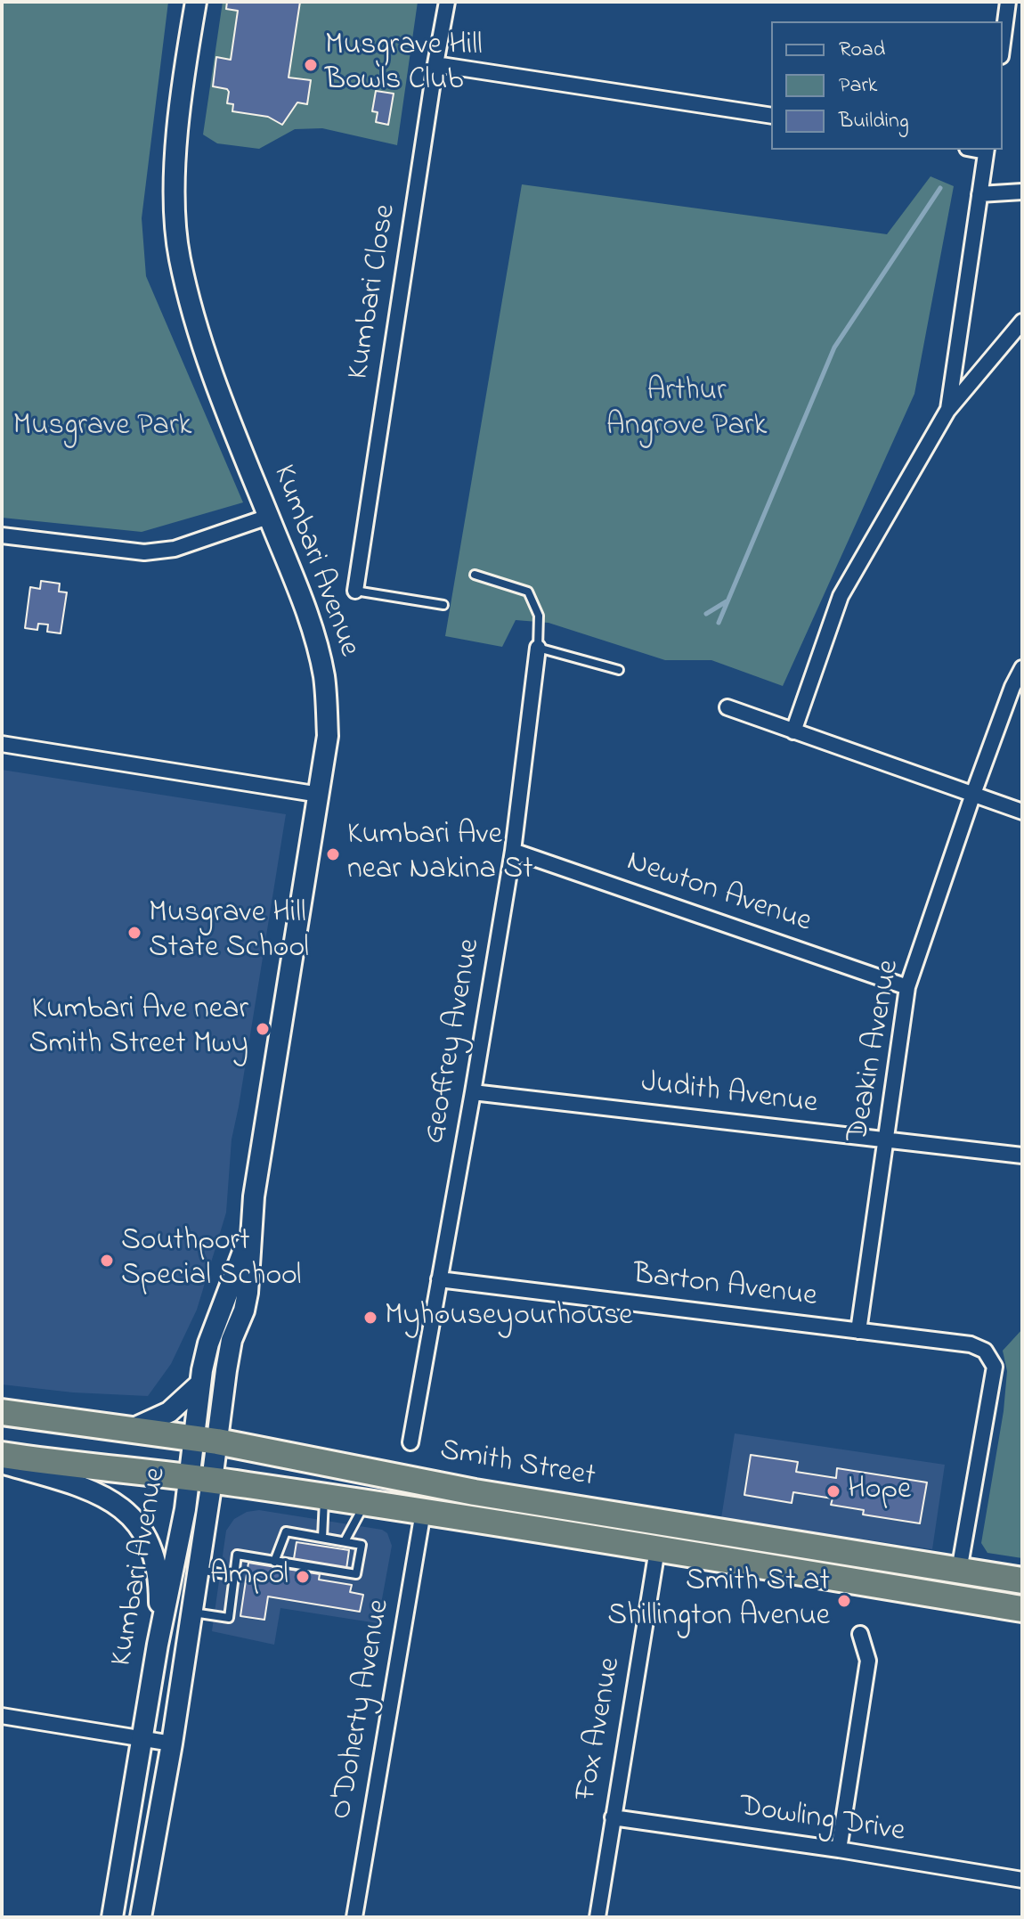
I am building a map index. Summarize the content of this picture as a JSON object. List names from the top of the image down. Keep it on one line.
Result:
{"streets":{"highway":["Smith Street"],"main road":["Kumbari Avenue"],"street":["Kumbari Close","Newton Avenue","Geoffrey Avenue","Deakin Avenue","Judith Avenue","Barton Avenue","O'Doherty Avenue","Fox Avenue","Dowling Drive"]},"crossings":[["Kumbari Avenue","Smith Street"],["Newton Avenue","Geoffrey Avenue"],["Newton Avenue","Deakin Avenue"],["Geoffrey Avenue","Judith Avenue"],["Geoffrey Avenue","Barton Avenue"],["Deakin Avenue","Judith Avenue"],["Deakin Avenue","Barton Avenue"],["Barton Avenue","Smith Street"],["Smith Street","O'Doherty Avenue"],["Smith Street","Fox Avenue"],["Fox Avenue","Dowling Drive"]],"parks":["Arthur Angrove Park","Musgrave Park"],"places":["Musgrave Hill Bowls Club","Kumbari Ave near Nakina St","Musgrave Hill State School","Kumbari Ave near Smith Street Mwy","Southport Special School","Myhouseyourhouse","Hope","Ampol","Smith St at Shillington Avenue"],"legend":["Road","Park","Building"]}
